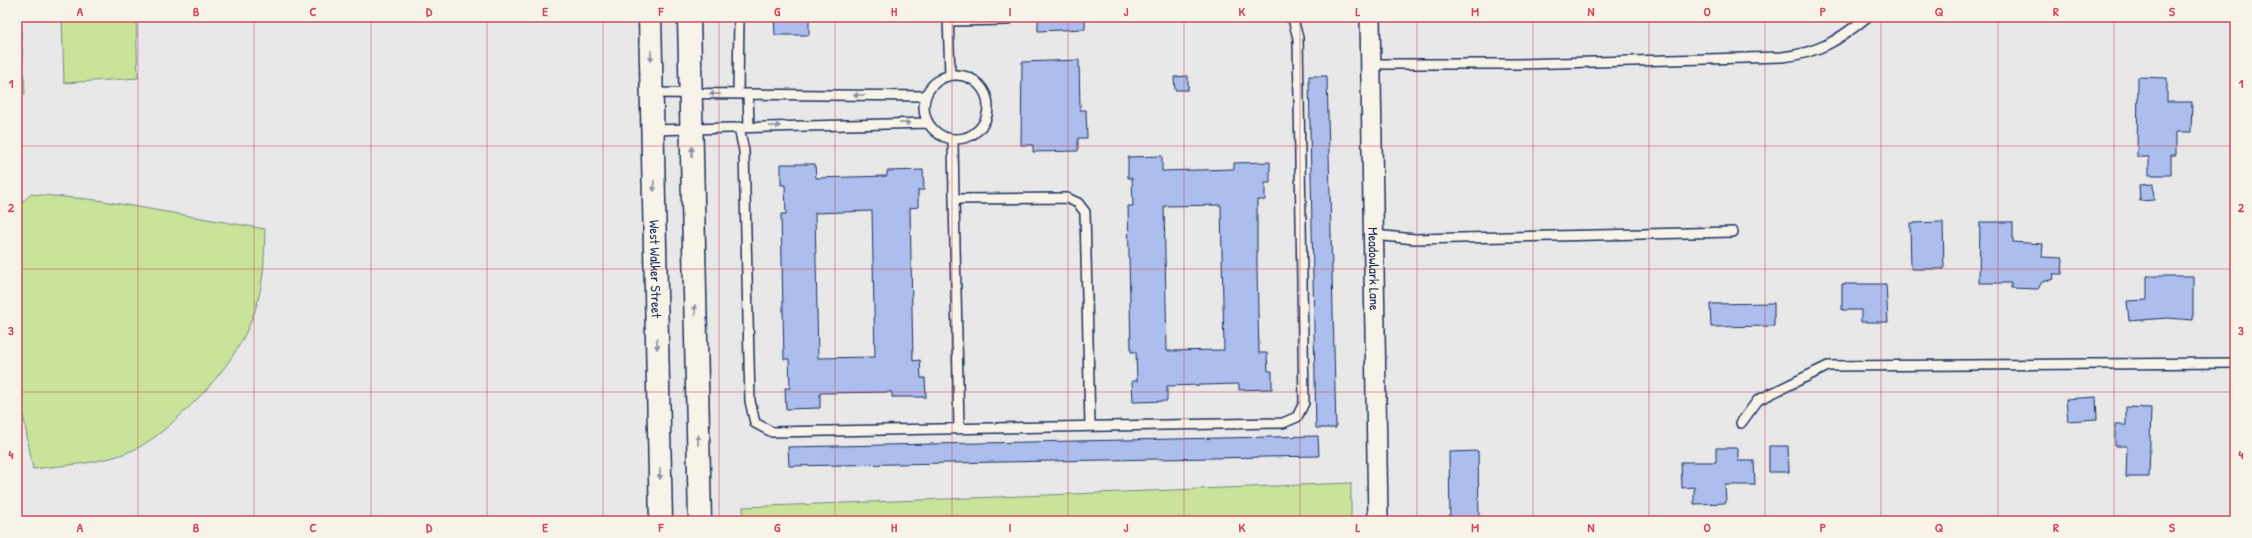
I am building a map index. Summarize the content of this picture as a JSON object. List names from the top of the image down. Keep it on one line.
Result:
{"streets":{"street":["West Walker Street","Meadowlark Lane"]},"grid":{"columns":["A","B","C","D","E","F","G","H","I","J","K","L","M","N","O","P","Q","R","S"],"rows":["1","2","3","4"]}}
